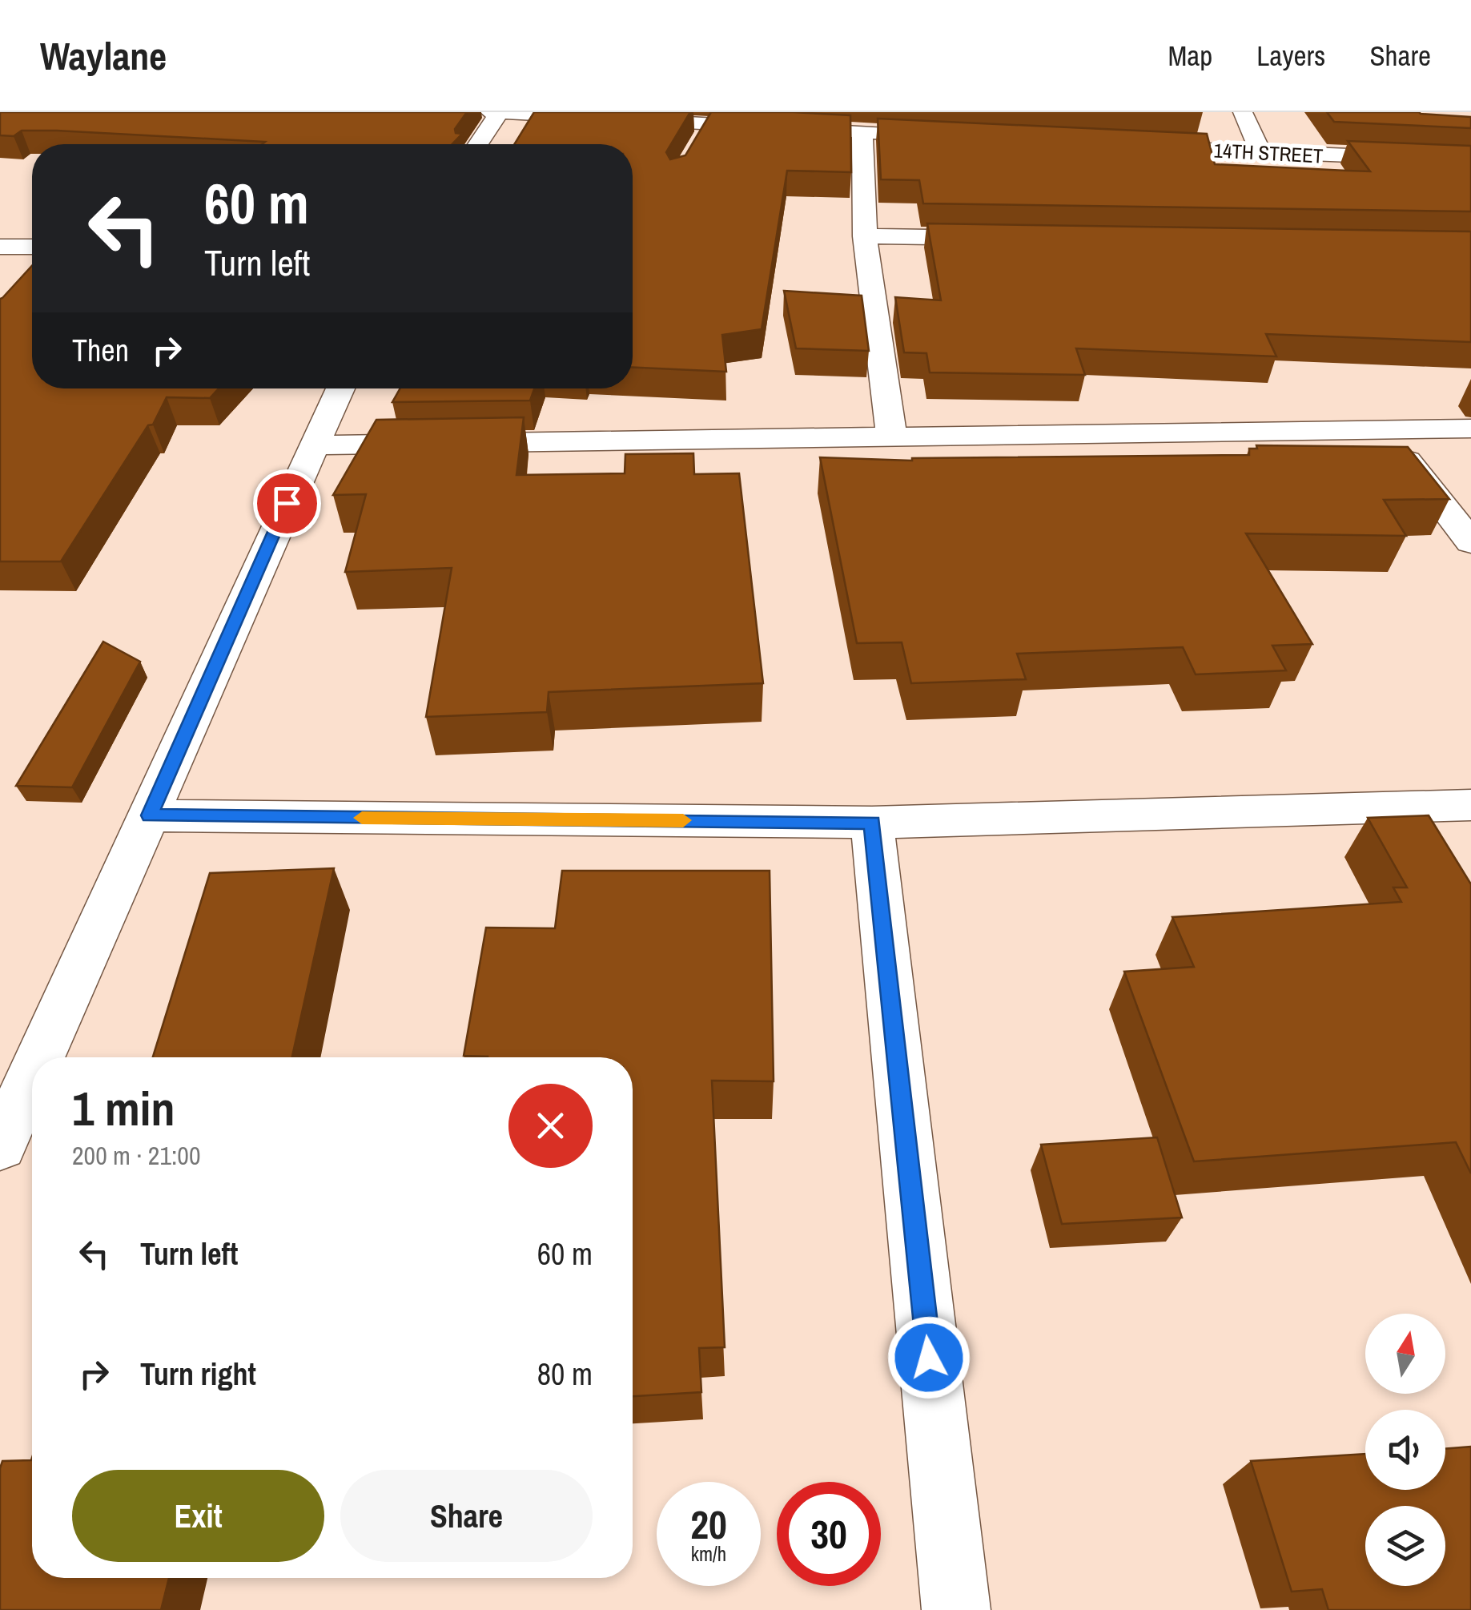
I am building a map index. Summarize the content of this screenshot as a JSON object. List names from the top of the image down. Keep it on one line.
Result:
{"streets":{"street":["14TH STREET"]},"north":"top","page":{"header":"Waylane","nav":["Map","Layers","Share"],"turn":["60 m","Turn left"],"then":"Then","heading":["1 min","200 m · 21:00"],"list":[{"name":"Turn left","value":"60 m"},{"name":"Turn right","value":"80 m"}],"buttons":["Exit","Share"],"speed":"20 km/h","limit":"30"}}
